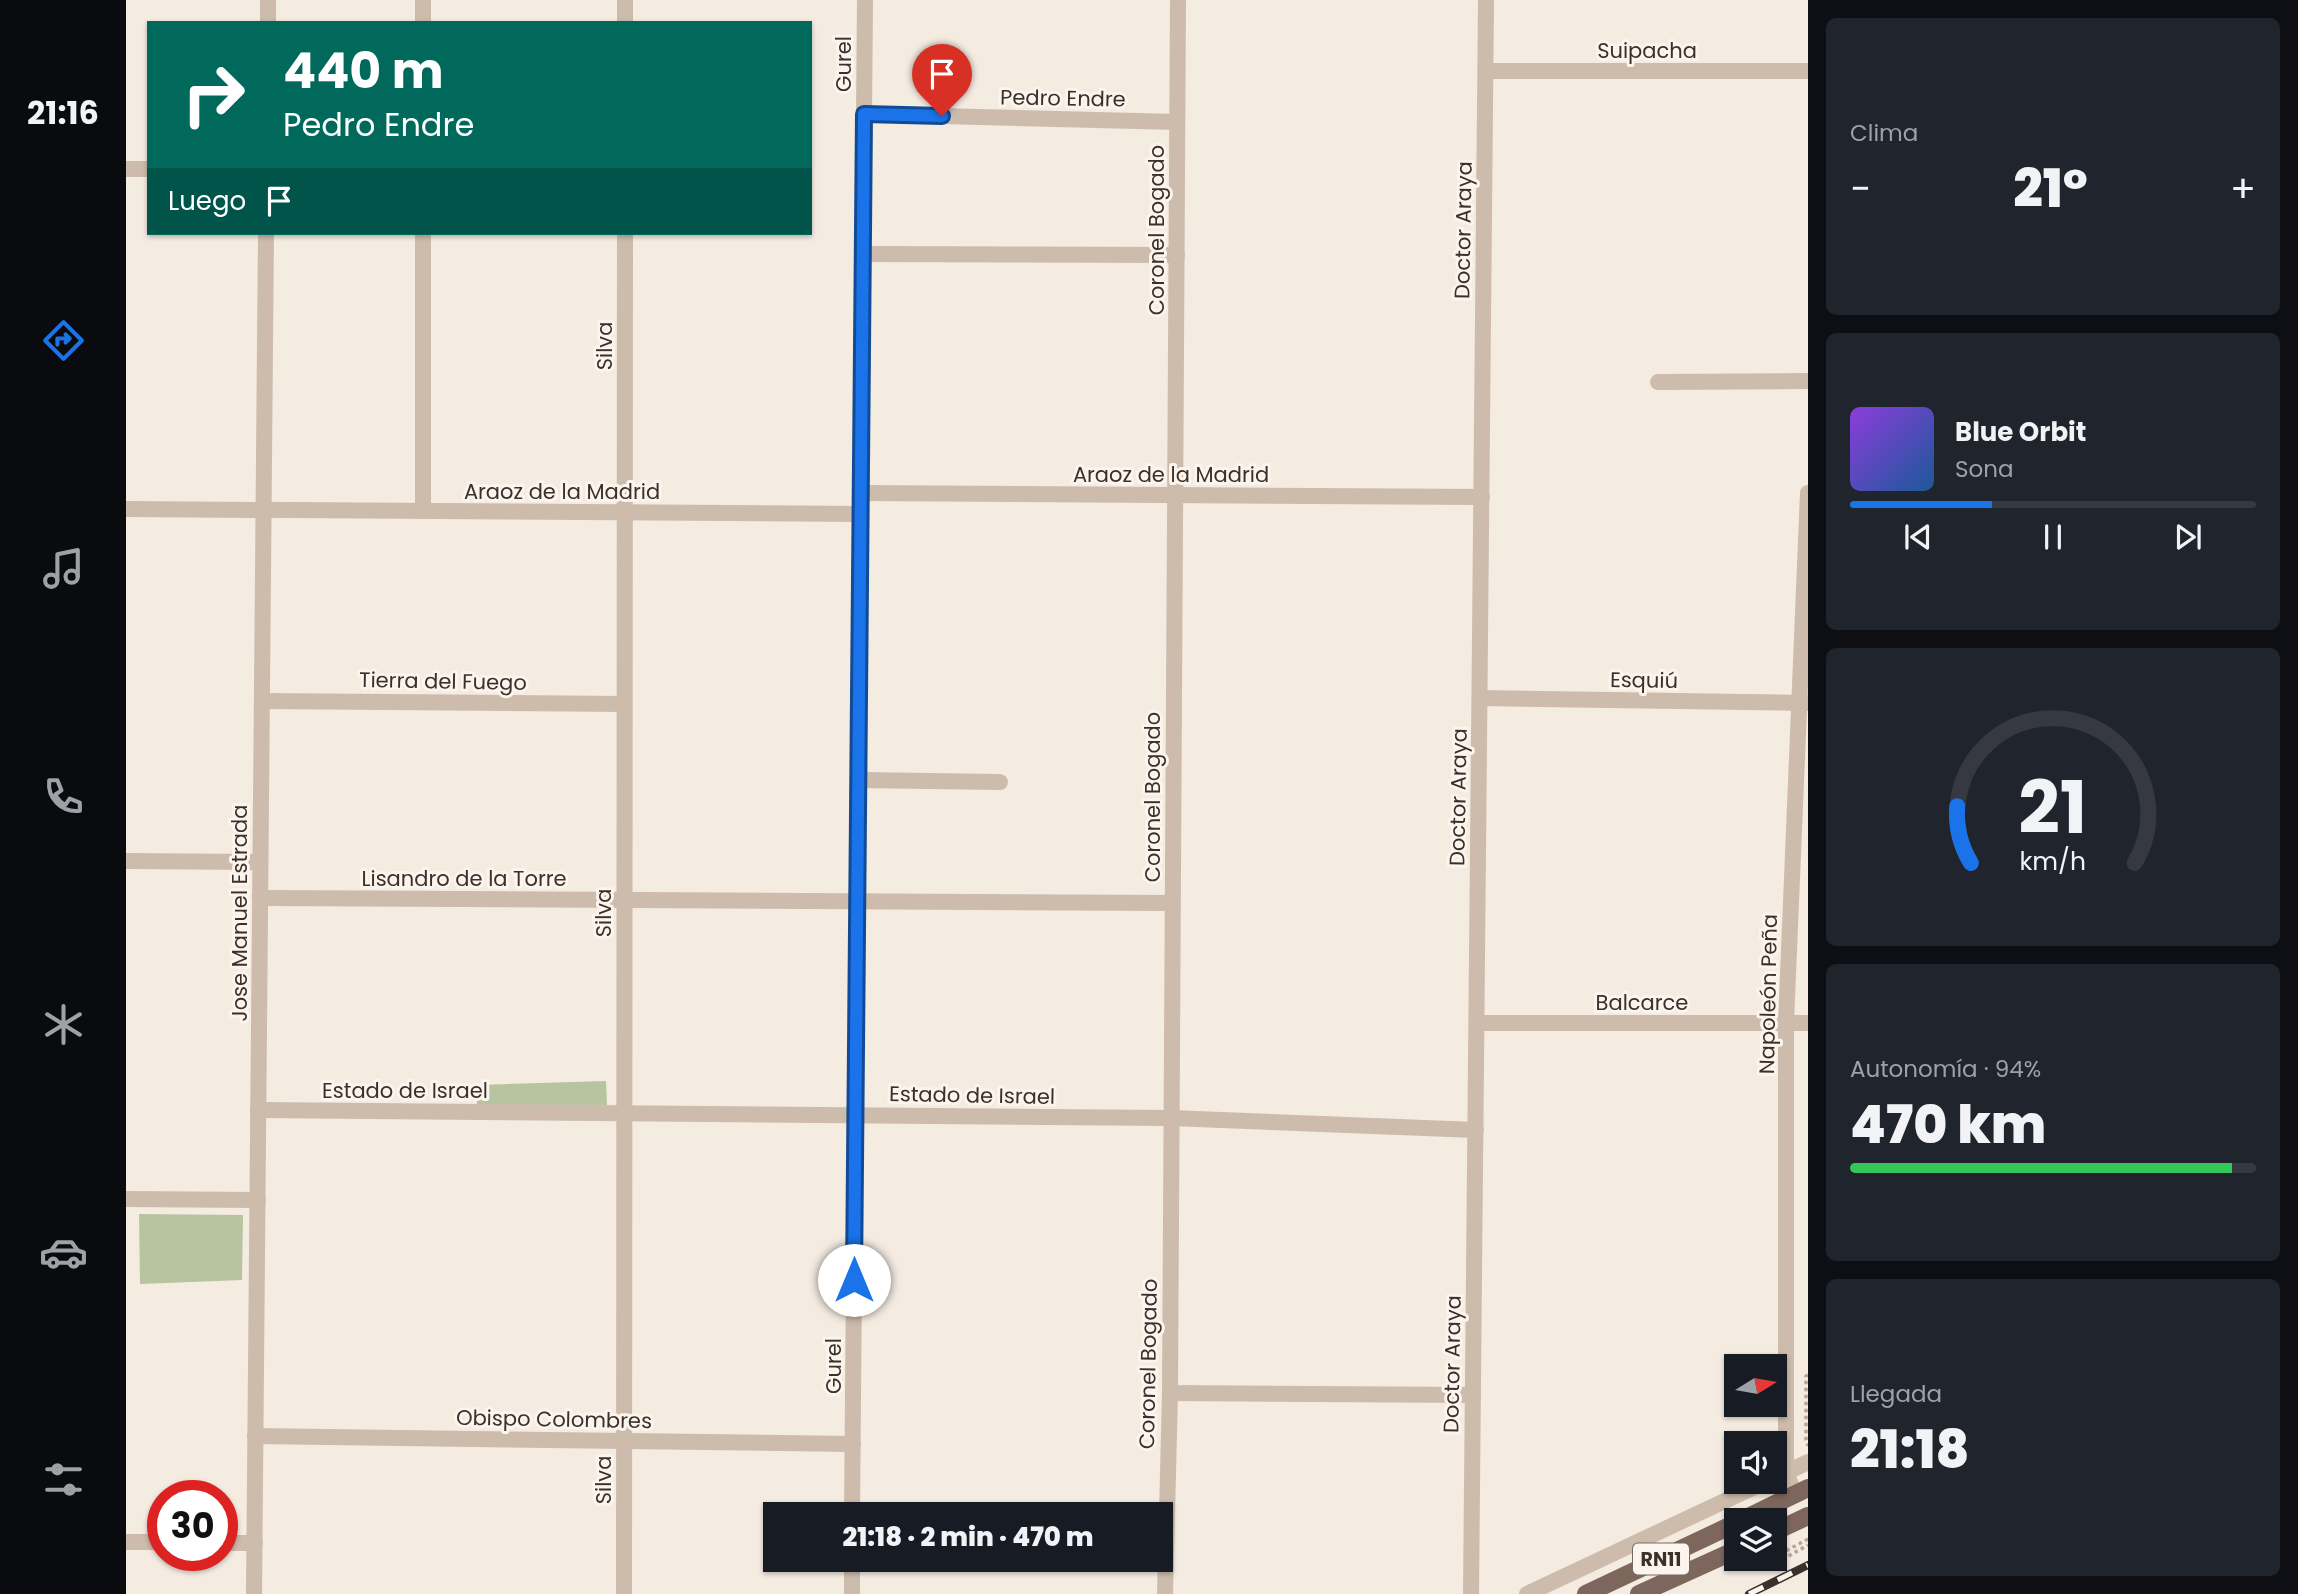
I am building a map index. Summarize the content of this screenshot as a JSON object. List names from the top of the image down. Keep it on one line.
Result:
{"streets":{"main road":["RN11"],"street":["Suipacha","Gurel","Pedro Endre","Coronel Bogado","Doctor Araya","Silva","Araoz de la Madrid","Esquiú","Tierra del Fuego","Lisandro de la Torre","Jose Manuel Estrada","Napoleón Peña","Balcarce","Estado de Israel","Obispo Colombres"]},"crossings":[["Suipacha","Doctor Araya"],["Gurel","Pedro Endre"],["Gurel","Araoz de la Madrid"],["Gurel","Lisandro de la Torre"],["Gurel","Estado de Israel"],["Gurel","Obispo Colombres"],["Pedro Endre","Coronel Bogado"],["Coronel Bogado","Araoz de la Madrid"],["Coronel Bogado","Lisandro de la Torre"],["Coronel Bogado","Estado de Israel"],["Doctor Araya","Araoz de la Madrid"],["Doctor Araya","Esquiú"],["Doctor Araya","Balcarce"],["Doctor Araya","Estado de Israel"],["Silva","Araoz de la Madrid"],["Silva","Tierra del Fuego"],["Silva","Lisandro de la Torre"],["Silva","Estado de Israel"],["Silva","Obispo Colombres"],["Araoz de la Madrid","Jose Manuel Estrada"],["Esquiú","Napoleón Peña"],["Tierra del Fuego","Jose Manuel Estrada"],["Lisandro de la Torre","Jose Manuel Estrada"],["Jose Manuel Estrada","Estado de Israel"],["Jose Manuel Estrada","Obispo Colombres"],["Napoleón Peña","Balcarce"],["Napoleón Peña","RN11"]],"north":"right","page":{"tabs":"21:16","tile":["Clima",["Autonomía · 94%","470 km"],["Llegada","21:18"]],"turn":["440 m","Pedro Endre"],"heat":["−","21°","+"],"then":"Luego","song":["Blue Orbit","Sona"],"limit":"30","trip":"21:18 · 2 min · 470 m","gauge":["21","km/h"]}}
